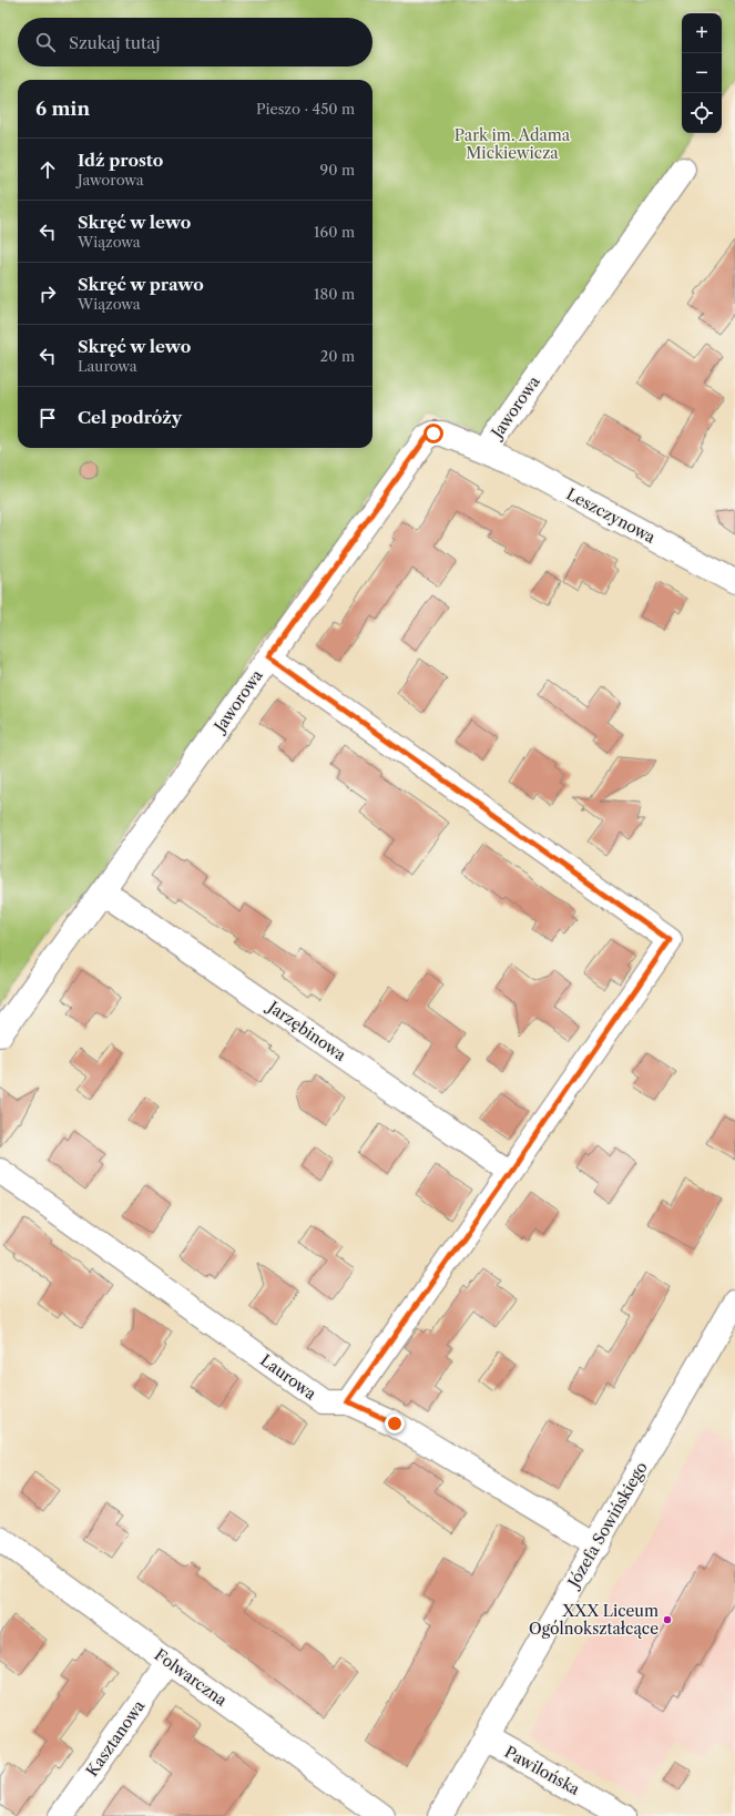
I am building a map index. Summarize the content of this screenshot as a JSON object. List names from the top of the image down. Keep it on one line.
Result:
{"streets":{"street":["Jaworowa","Leszczynowa","Jarzębinowa","Laurowa","Józefa Sowińskiego","Folwarczna","Kasztanowa","Pawilońska"]},"crossings":[["Jaworowa","Leszczynowa"],["Jaworowa","Jarzębinowa"],["Laurowa","Józefa Sowińskiego"],["Józefa Sowińskiego","Pawilońska"],["Folwarczna","Kasztanowa"]],"parks":["Park im. Adama Mickiewicza"],"places":["XXX Liceum Ogólnokształcące"],"page":{"map_buttons":["+","−"],"search":"Szukaj tutaj","heading":["6 min","Pieszo · 450 m"],"list":[["Idź prosto","Jaworowa","90 m"],["Skręć w lewo","Wiązowa","160 m"],["Skręć w prawo","Wiązowa","180 m"],["Skręć w lewo","Laurowa","20 m"],"Cel podróży"]}}
